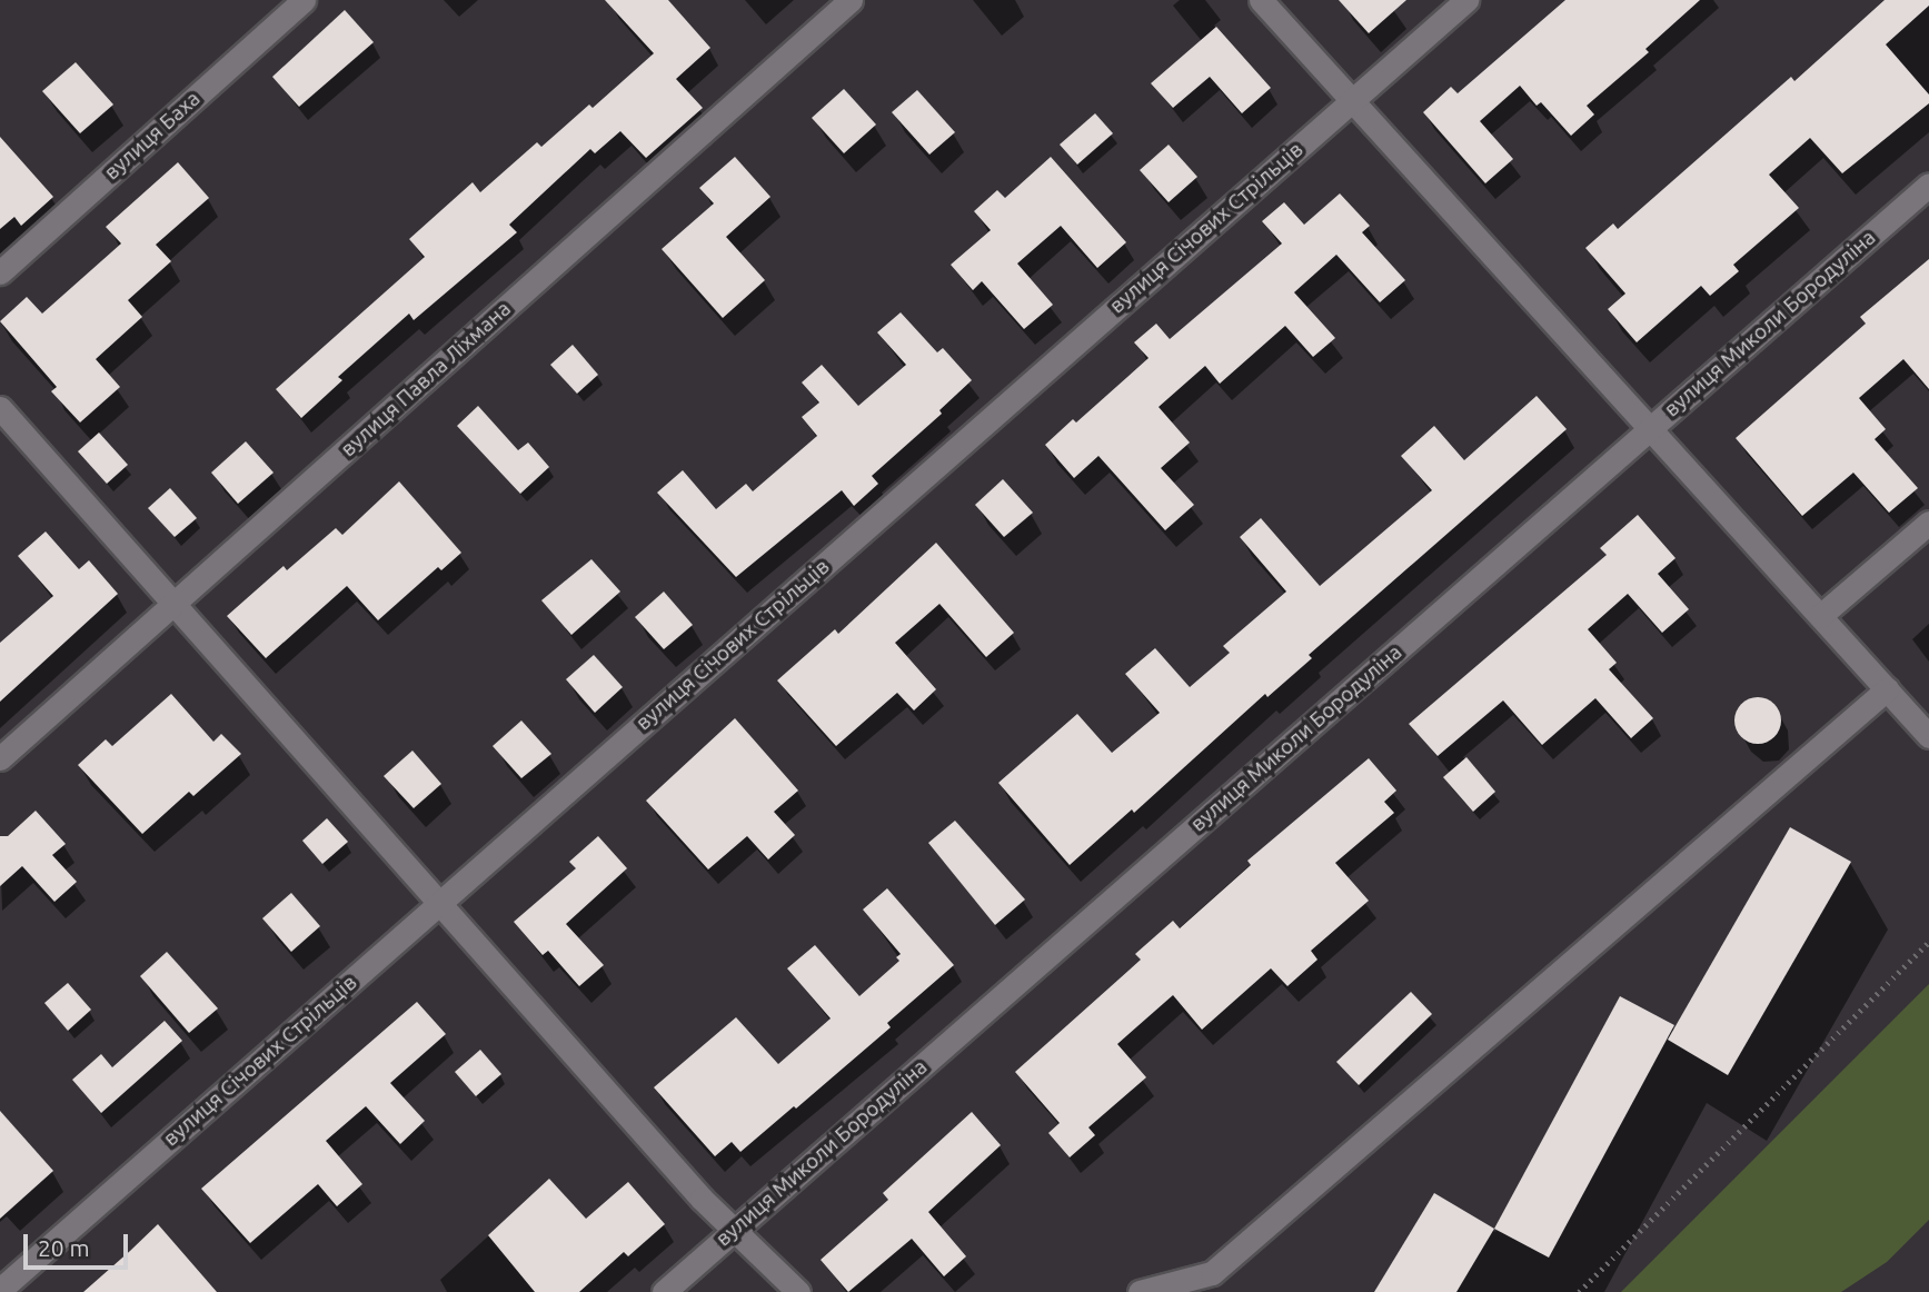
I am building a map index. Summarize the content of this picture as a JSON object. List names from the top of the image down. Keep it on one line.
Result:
{"streets":{"street":["вулиця Баха","вулиця Січових Стрільців","вулиця Миколи Бородуліна","вулиця Павла Ліхмана"]},"scale_bar":"20 m"}
